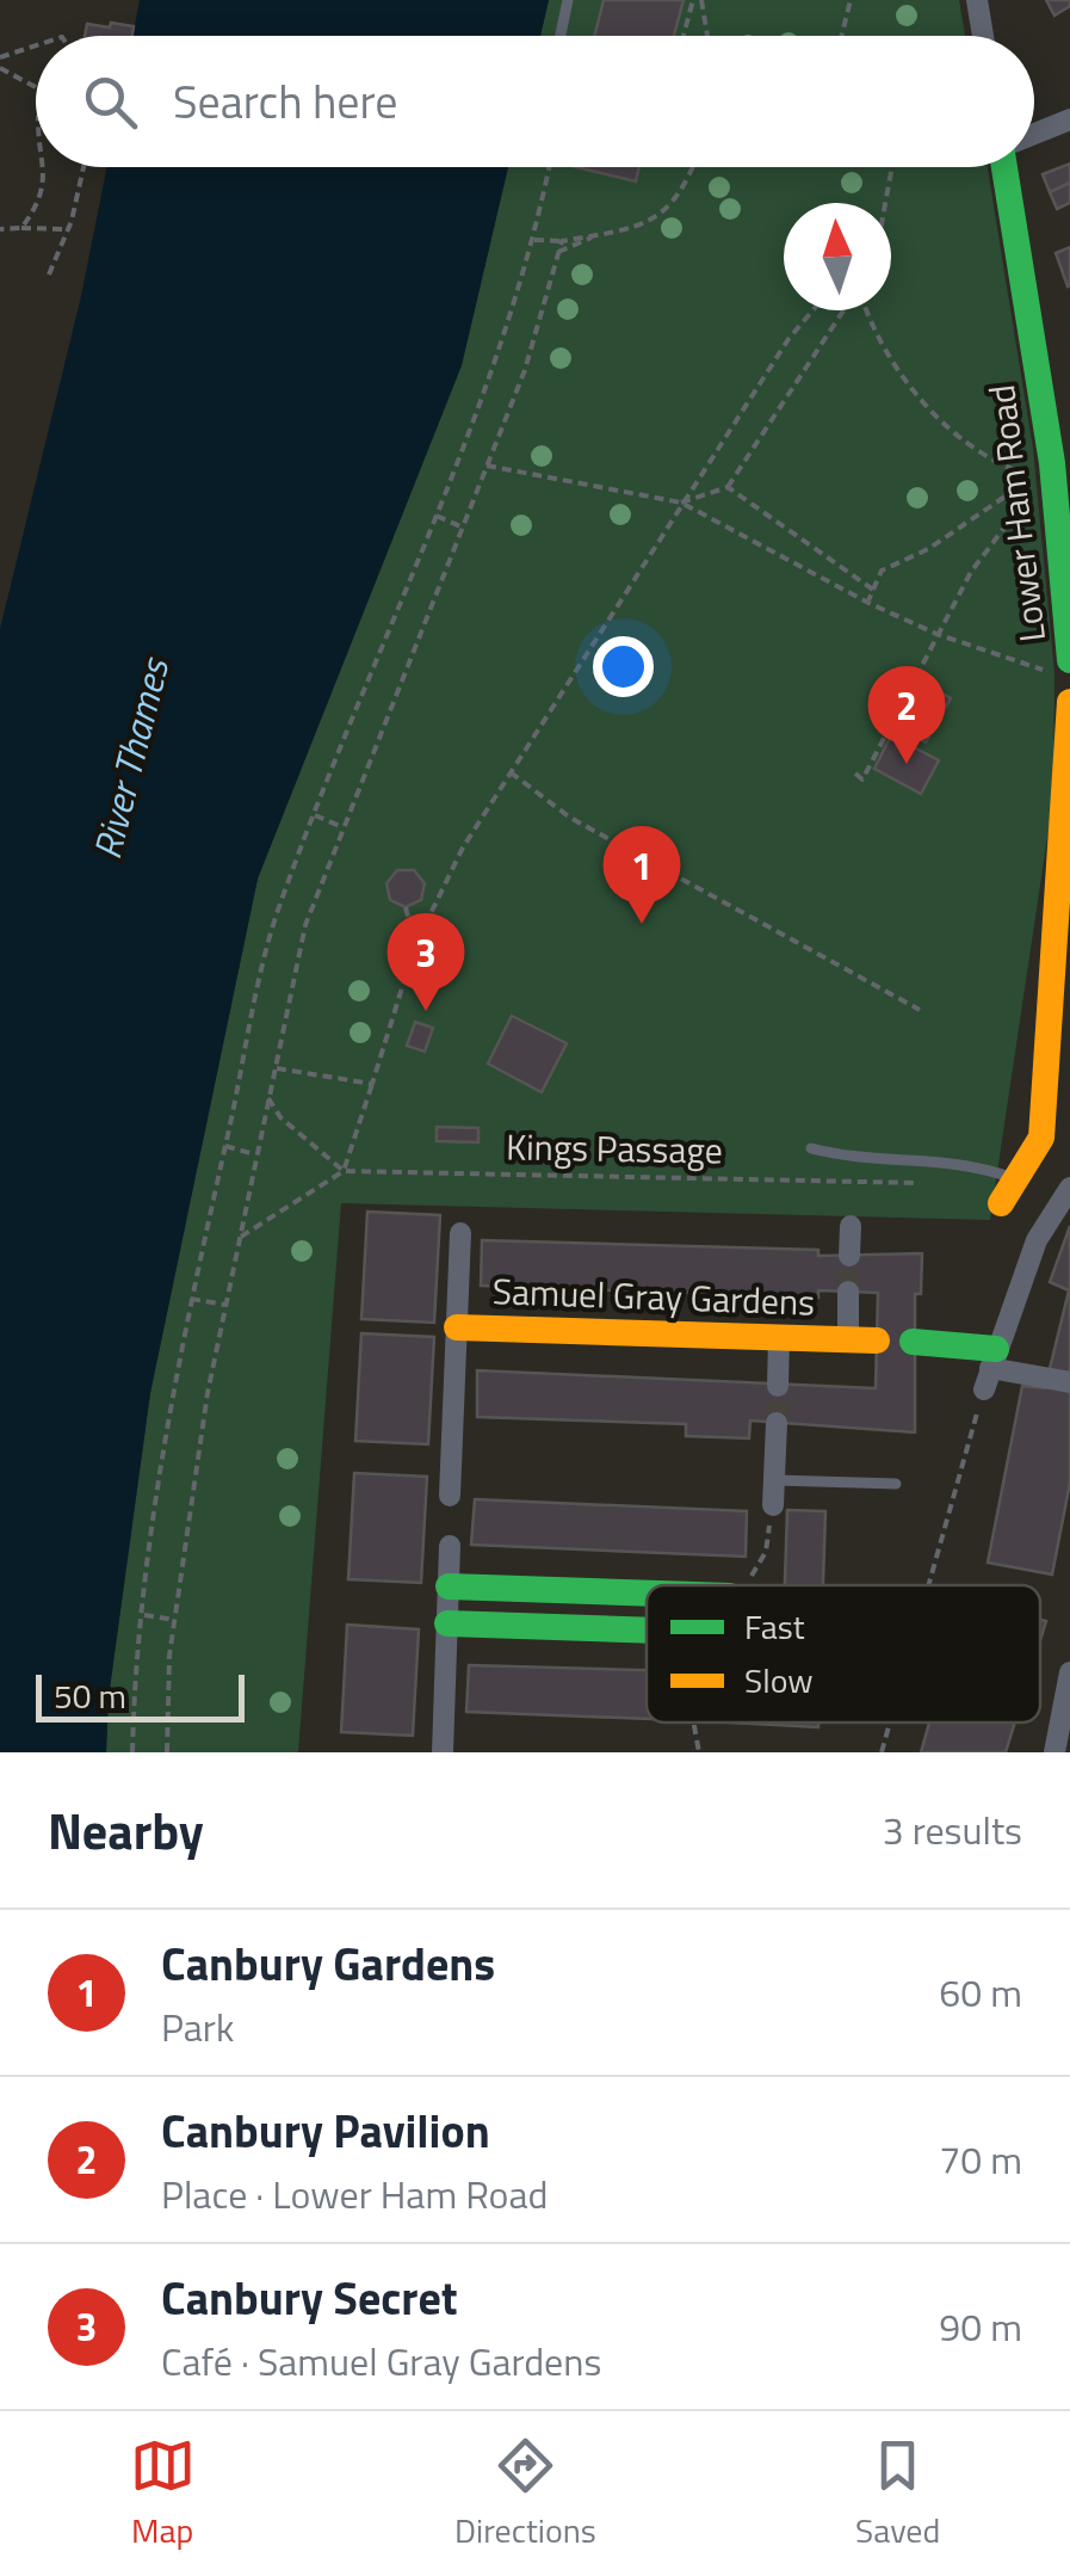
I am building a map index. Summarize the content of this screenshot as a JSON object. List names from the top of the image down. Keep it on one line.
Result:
{"streets":{"street":["Lower Ham Road","Samuel Gray Gardens"],"path":["Kings Passage"]},"water":["River Thames"],"legend":["Fast","Slow"],"scale_bar":"50 m","north":"top","page":{"search":"Search here","pins":["2","1","3"],"scale":"50 m","heading":["Nearby","3 results"],"list":[{"mark":"1","name":"Canbury Gardens","note":"Park","value":"60 m"},{"mark":"2","name":"Canbury Pavilion","note":"Place · Lower Ham Road","value":"70 m"},{"mark":"3","name":"Canbury Secret","note":"Café · Samuel Gray Gardens","value":"90 m"}],"nav":["Map","Directions","Saved"]}}
